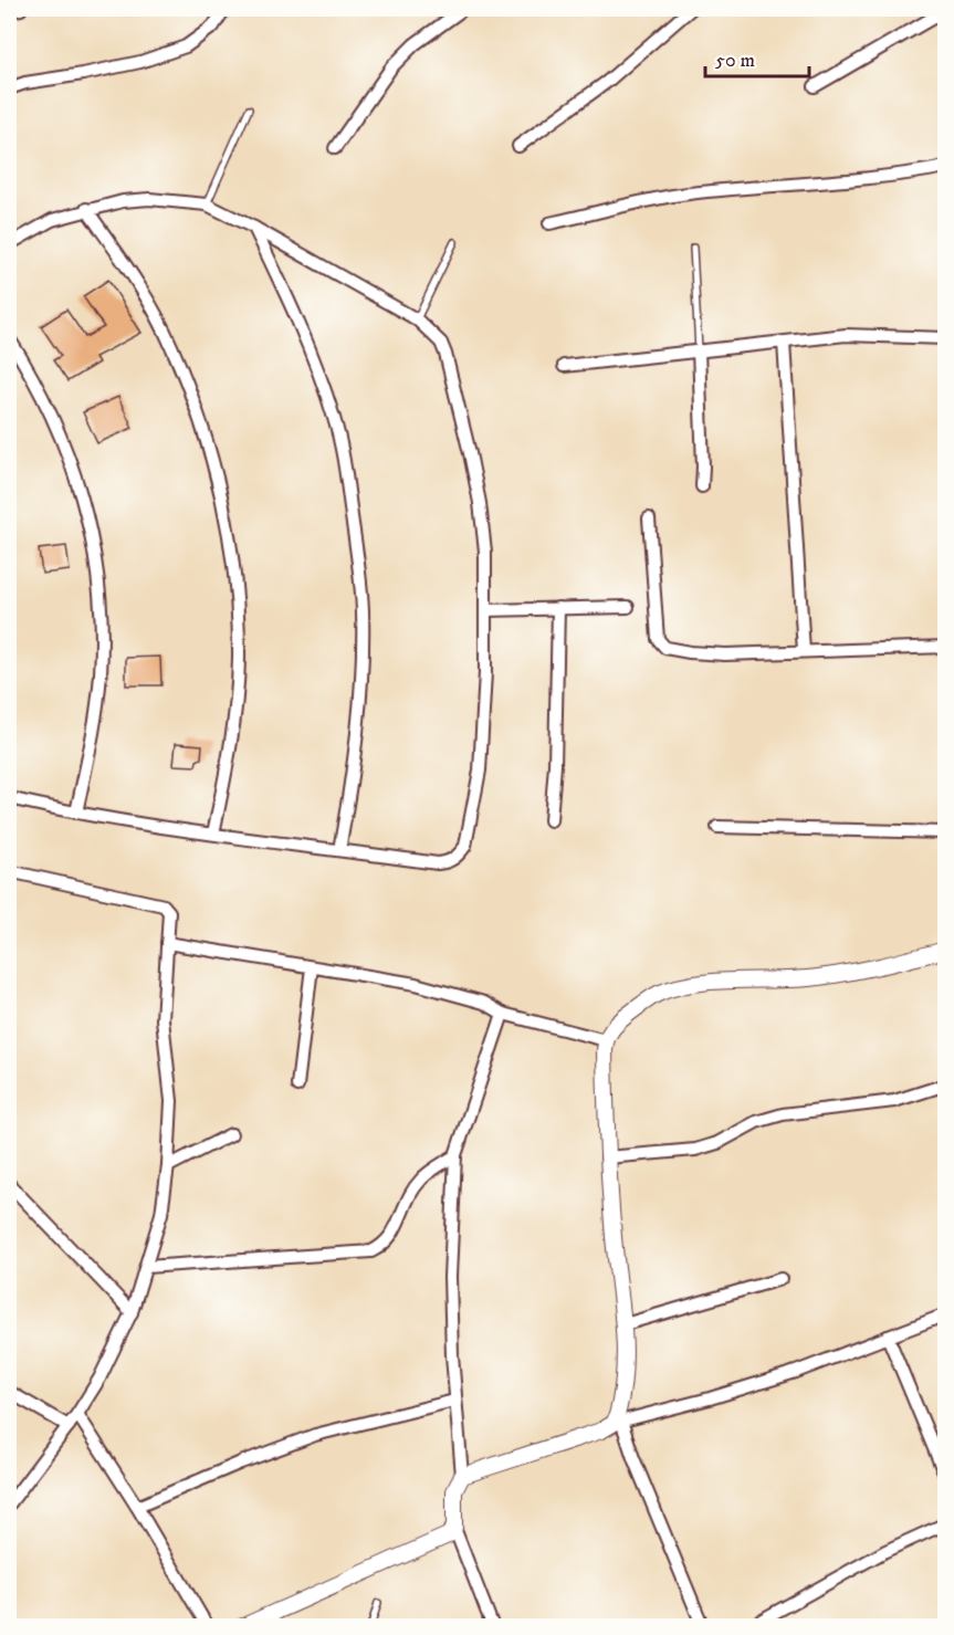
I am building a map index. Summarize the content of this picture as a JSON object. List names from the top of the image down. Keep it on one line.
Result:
{"scale_bar":"50 m"}
